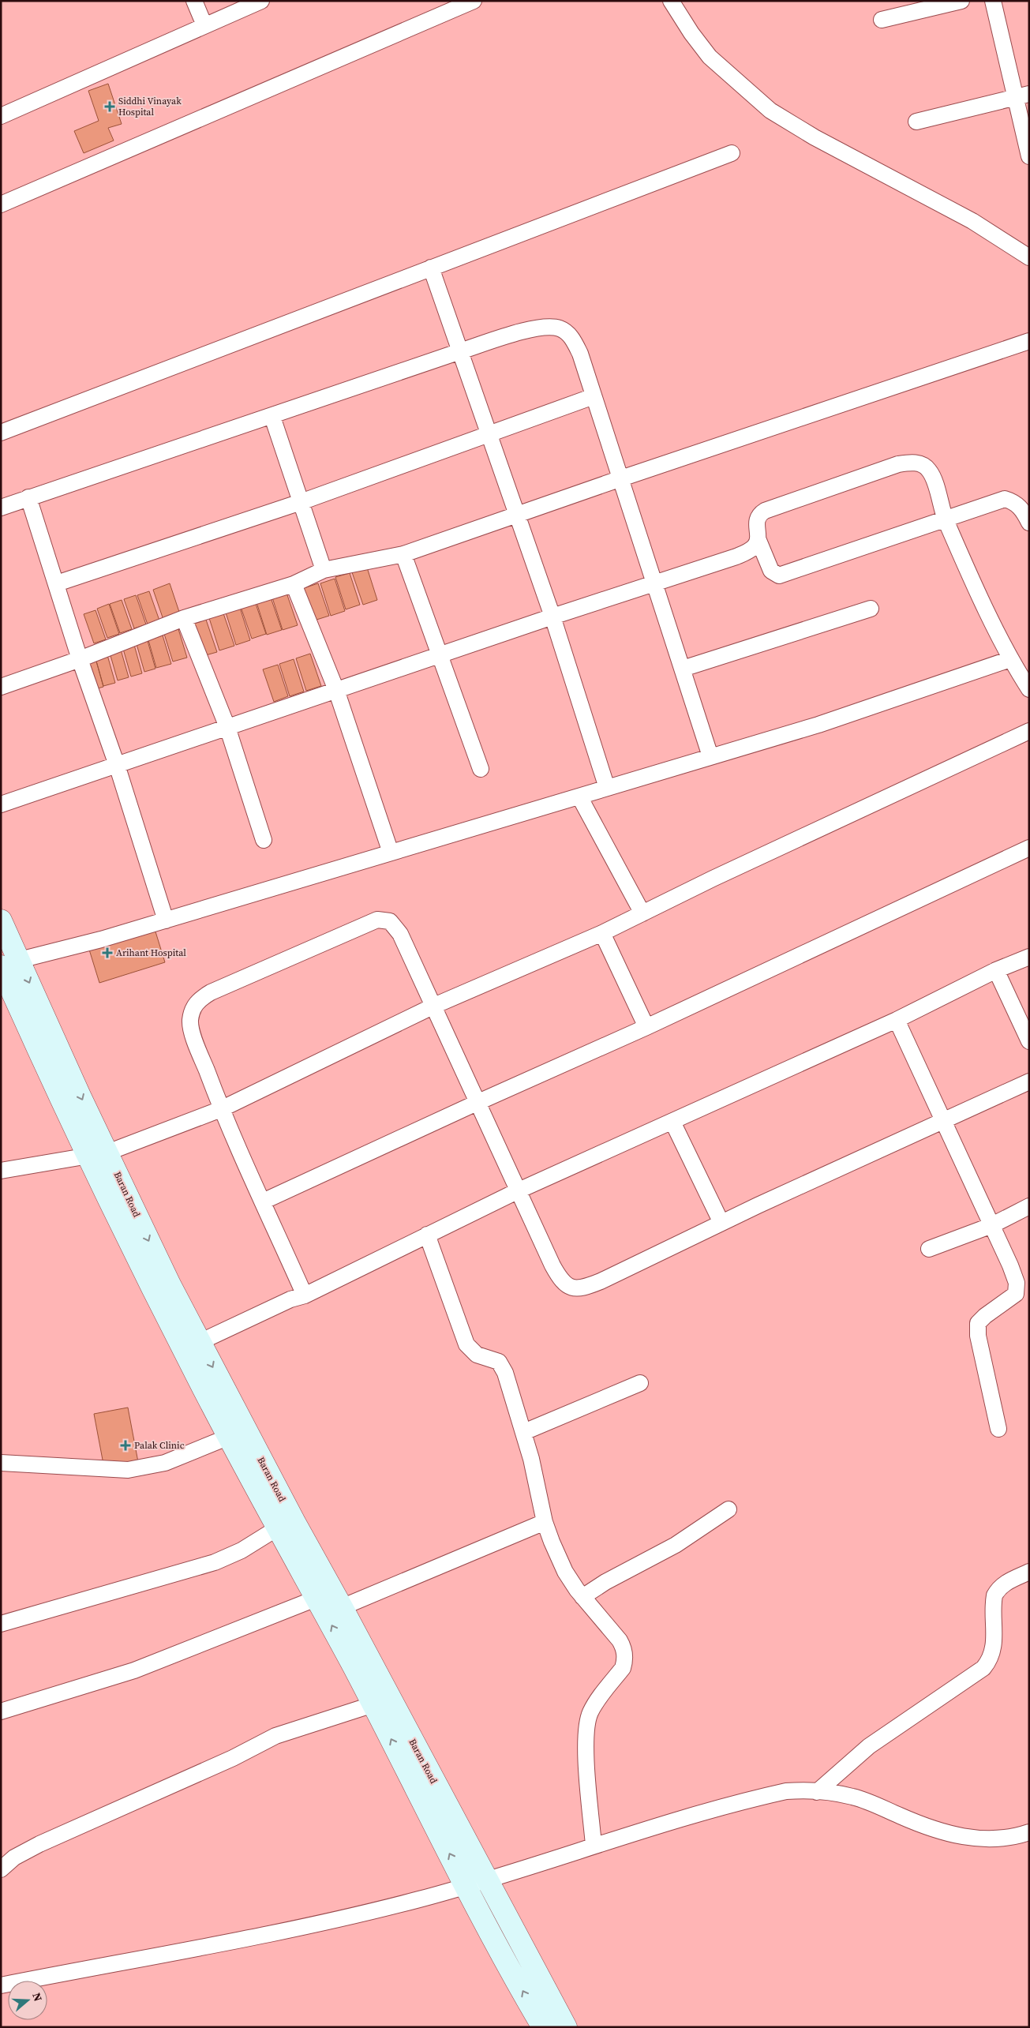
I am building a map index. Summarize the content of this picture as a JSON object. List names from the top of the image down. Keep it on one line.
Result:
{"streets":{"main road":["Baran Road"]},"places":{"health":["Siddhi Vinayak Hospital","Arihant Hospital","Palak Clinic"]},"north":"right"}
